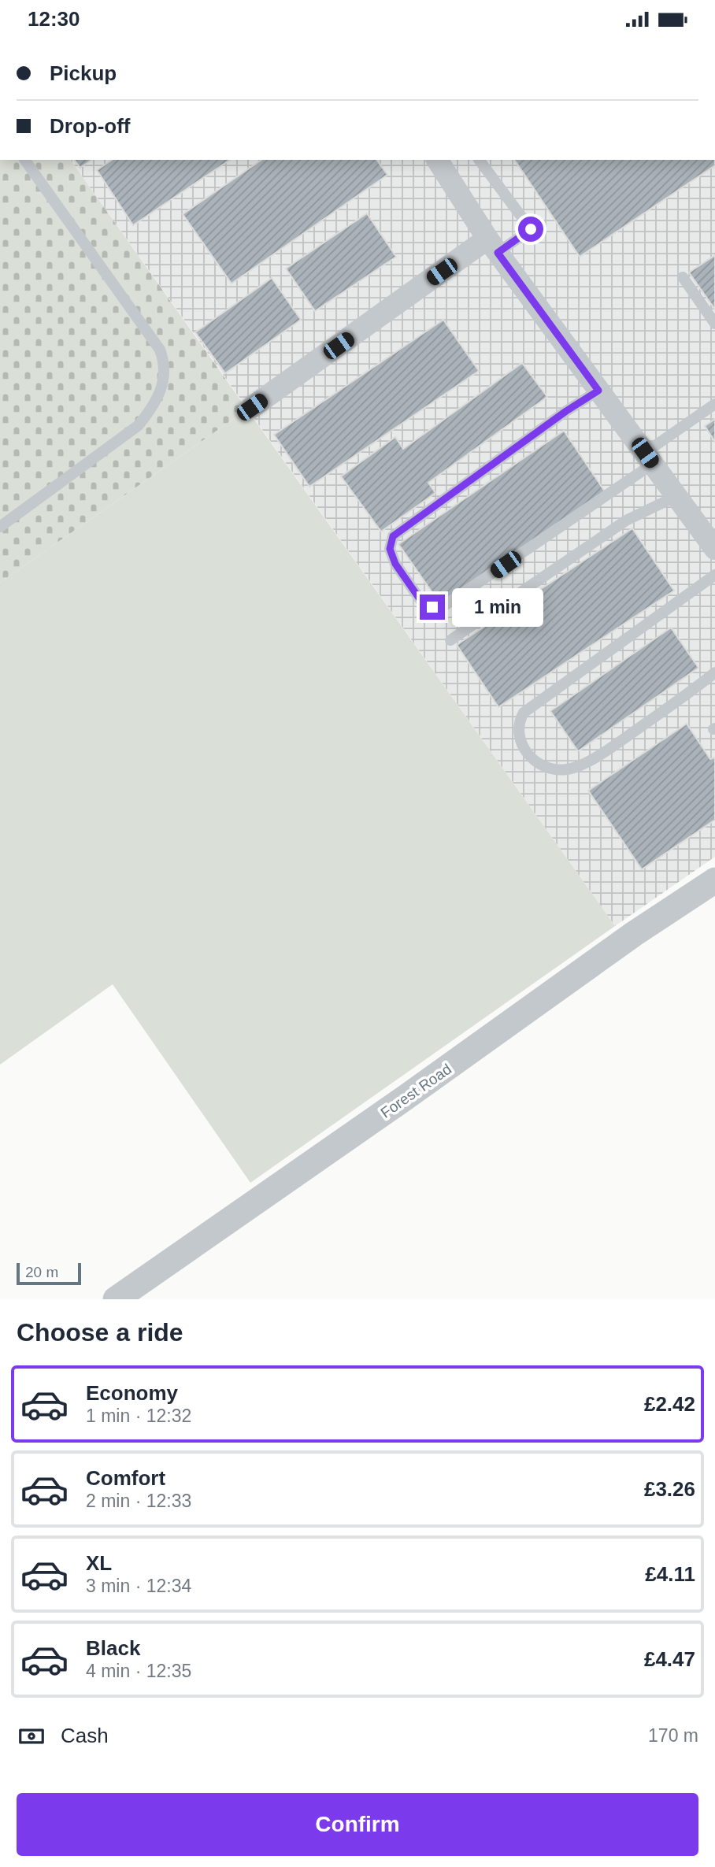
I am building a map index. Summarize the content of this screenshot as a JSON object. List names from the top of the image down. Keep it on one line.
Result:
{"streets":{"street":["Forest Road"]},"scale_bar":"20 m","page":{"status":"12:30","banner":["Pickup","Drop-off"],"bubble":"1 min","scale":"20 m","heading":"Choose a ride","list":[{"name":"Economy","note":"1 min · 12:32","value":"£2.42"},{"name":"Comfort","note":"2 min · 12:33","value":"£3.26"},{"name":"XL","note":"3 min · 12:34","value":"£4.11"},{"name":"Black","note":"4 min · 12:35","value":"£4.47"}],"pay":["Cash","170 m"],"buttons":"Confirm"}}
